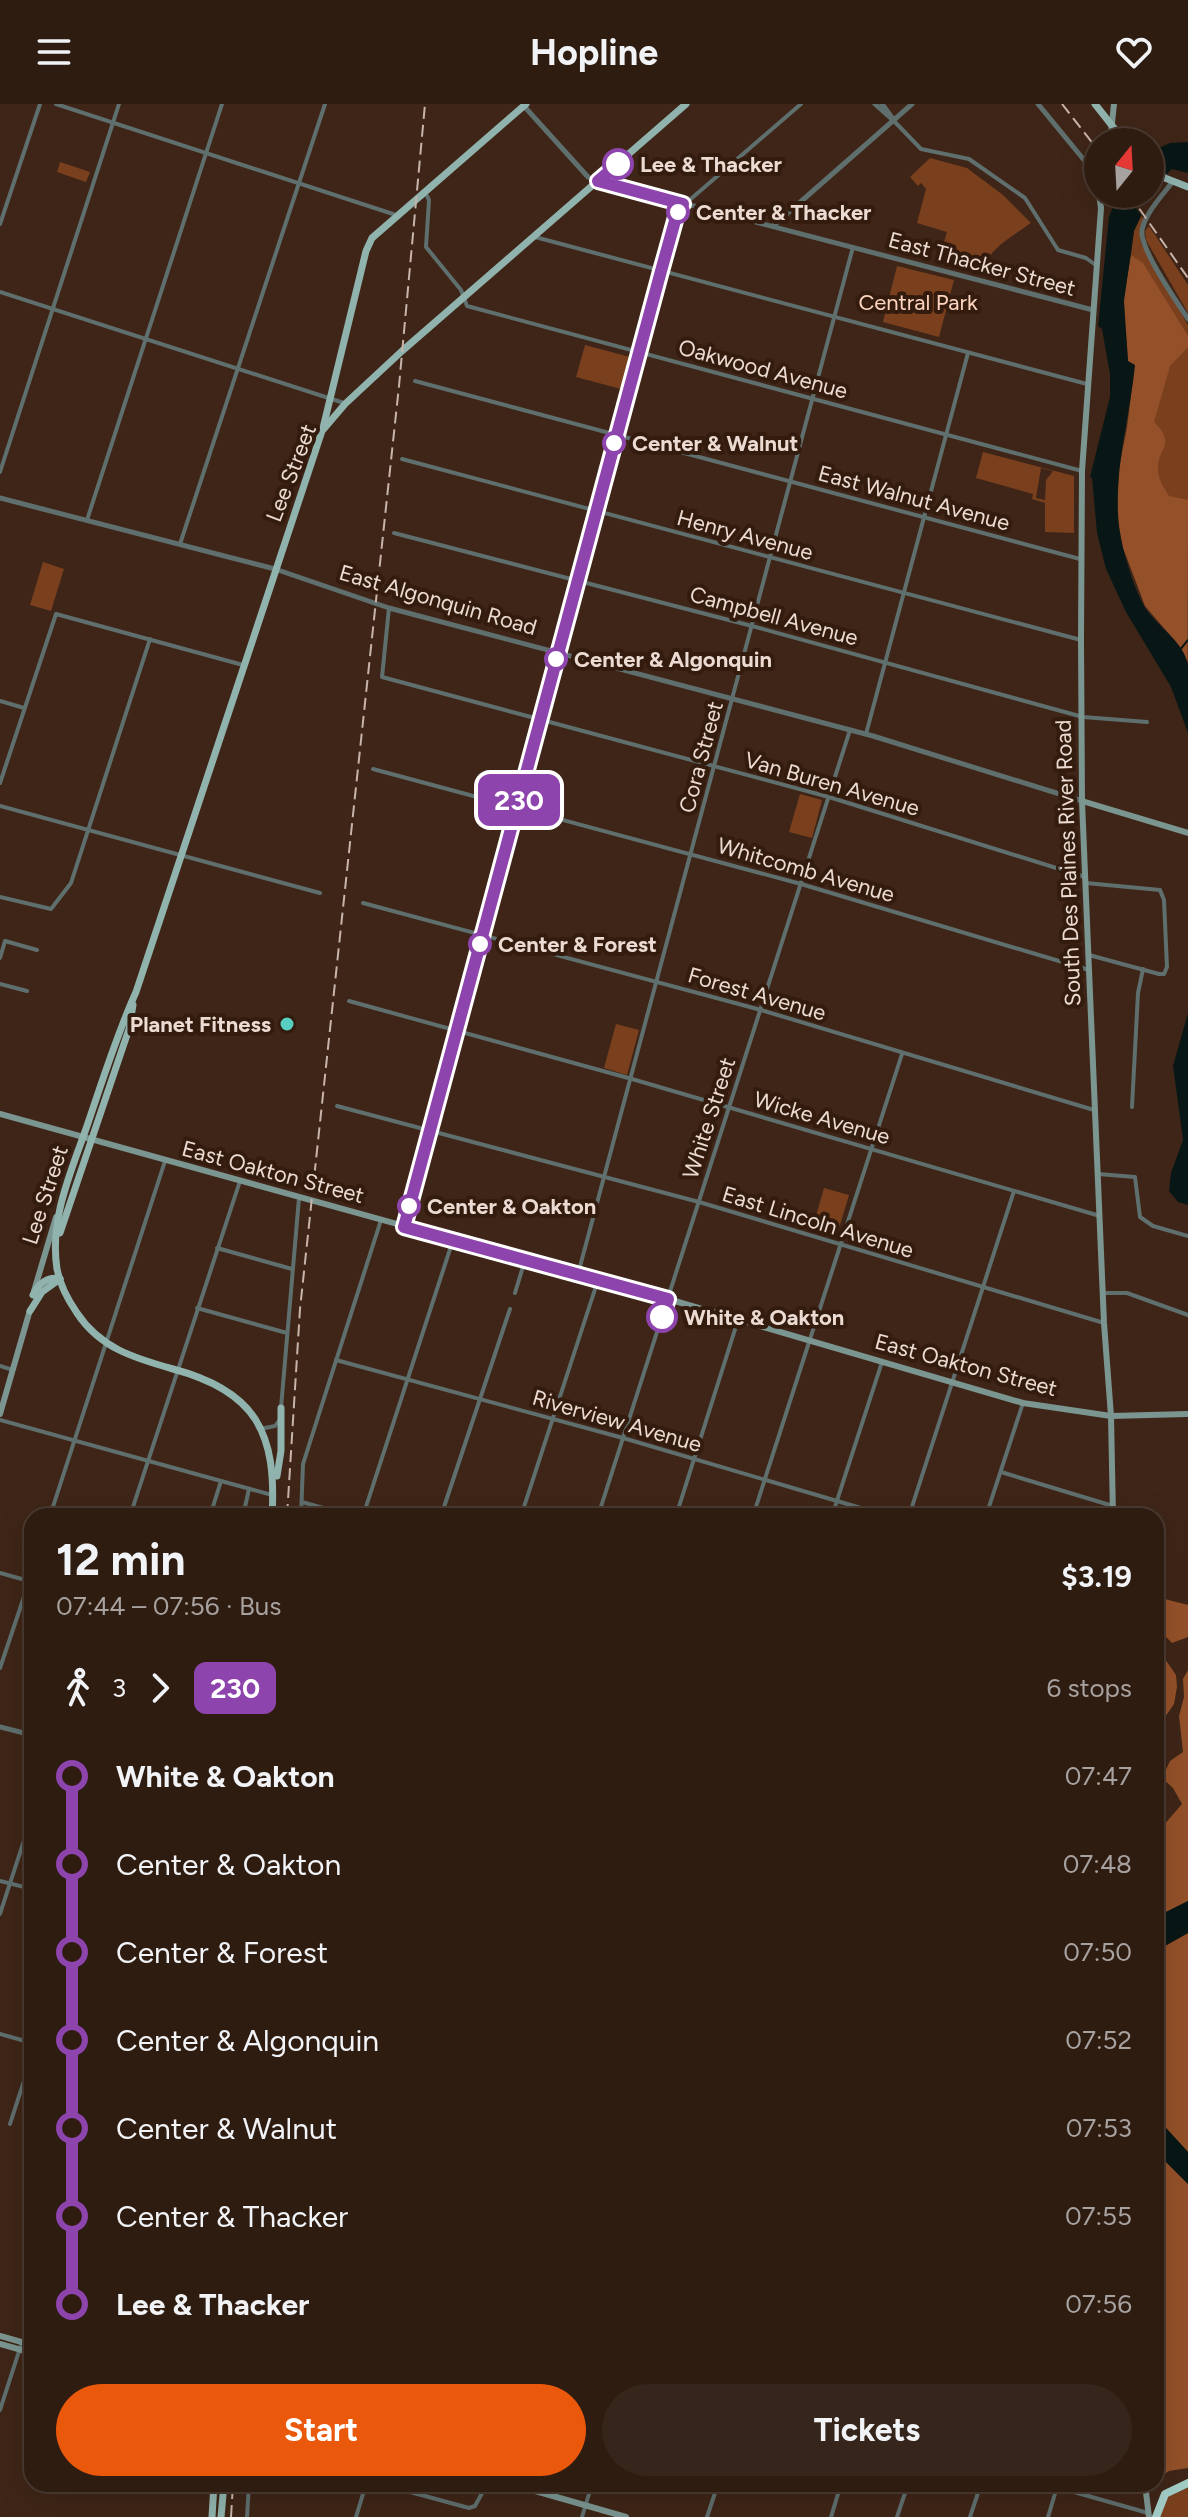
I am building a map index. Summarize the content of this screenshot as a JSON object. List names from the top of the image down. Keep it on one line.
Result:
{"streets":{"main road":["Lee Street","East Algonquin Road","South Des Plaines River Road","East Oakton Street"],"street":["East Thacker Street","Oakwood Avenue","East Walnut Avenue","Henry Avenue","Campbell Avenue","Cora Street","Van Buren Avenue","Whitcomb Avenue","Forest Avenue","White Street","Wicke Avenue","East Lincoln Avenue","Riverview Avenue"]},"crossings":[["East Thacker Street","Lee Street"],["East Thacker Street","Cora Street"],["East Thacker Street","South Des Plaines River Road"],["Oakwood Avenue","Lee Street"],["Oakwood Avenue","Cora Street"],["Oakwood Avenue","South Des Plaines River Road"],["Lee Street","East Algonquin Road"],["Lee Street","East Oakton Street"],["East Walnut Avenue","Cora Street"],["East Walnut Avenue","South Des Plaines River Road"],["Henry Avenue","Cora Street"],["Henry Avenue","South Des Plaines River Road"],["East Algonquin Road","Cora Street"],["East Algonquin Road","Van Buren Avenue"],["East Algonquin Road","South Des Plaines River Road"],["East Algonquin Road","White Street"],["Campbell Avenue","Cora Street"],["Campbell Avenue","South Des Plaines River Road"],["Cora Street","Van Buren Avenue"],["Cora Street","Whitcomb Avenue"],["Cora Street","Forest Avenue"],["Cora Street","Wicke Avenue"],["Cora Street","East Oakton Street"],["Cora Street","East Lincoln Avenue"],["Van Buren Avenue","South Des Plaines River Road"],["Van Buren Avenue","White Street"],["South Des Plaines River Road","Whitcomb Avenue"],["South Des Plaines River Road","Forest Avenue"],["South Des Plaines River Road","Wicke Avenue"],["South Des Plaines River Road","East Oakton Street"],["South Des Plaines River Road","East Lincoln Avenue"],["Whitcomb Avenue","White Street"],["Forest Avenue","White Street"],["White Street","Wicke Avenue"],["White Street","East Oakton Street"],["White Street","East Lincoln Avenue"],["White Street","Riverview Avenue"]],"parks":["Central Park"],"places":["Lee & Thacker","Center & Thacker","Center & Walnut","Center & Algonquin","Center & Forest","Planet Fitness","Center & Oakton","White & Oakton"],"lines":["bus line 230"],"north":"top","page":{"header":"Hopline","on_map":"230","heading":["12 min","07:44 – 07:56 · Bus","$3.19"],"legs":["3","230","6 stops"],"list":[{"name":"White & Oakton","value":"07:47"},{"name":"Center & Oakton","value":"07:48"},{"name":"Center & Forest","value":"07:50"},{"name":"Center & Algonquin","value":"07:52"},{"name":"Center & Walnut","value":"07:53"},{"name":"Center & Thacker","value":"07:55"},{"name":"Lee & Thacker","value":"07:56"}],"buttons":["Start","Tickets"]}}
